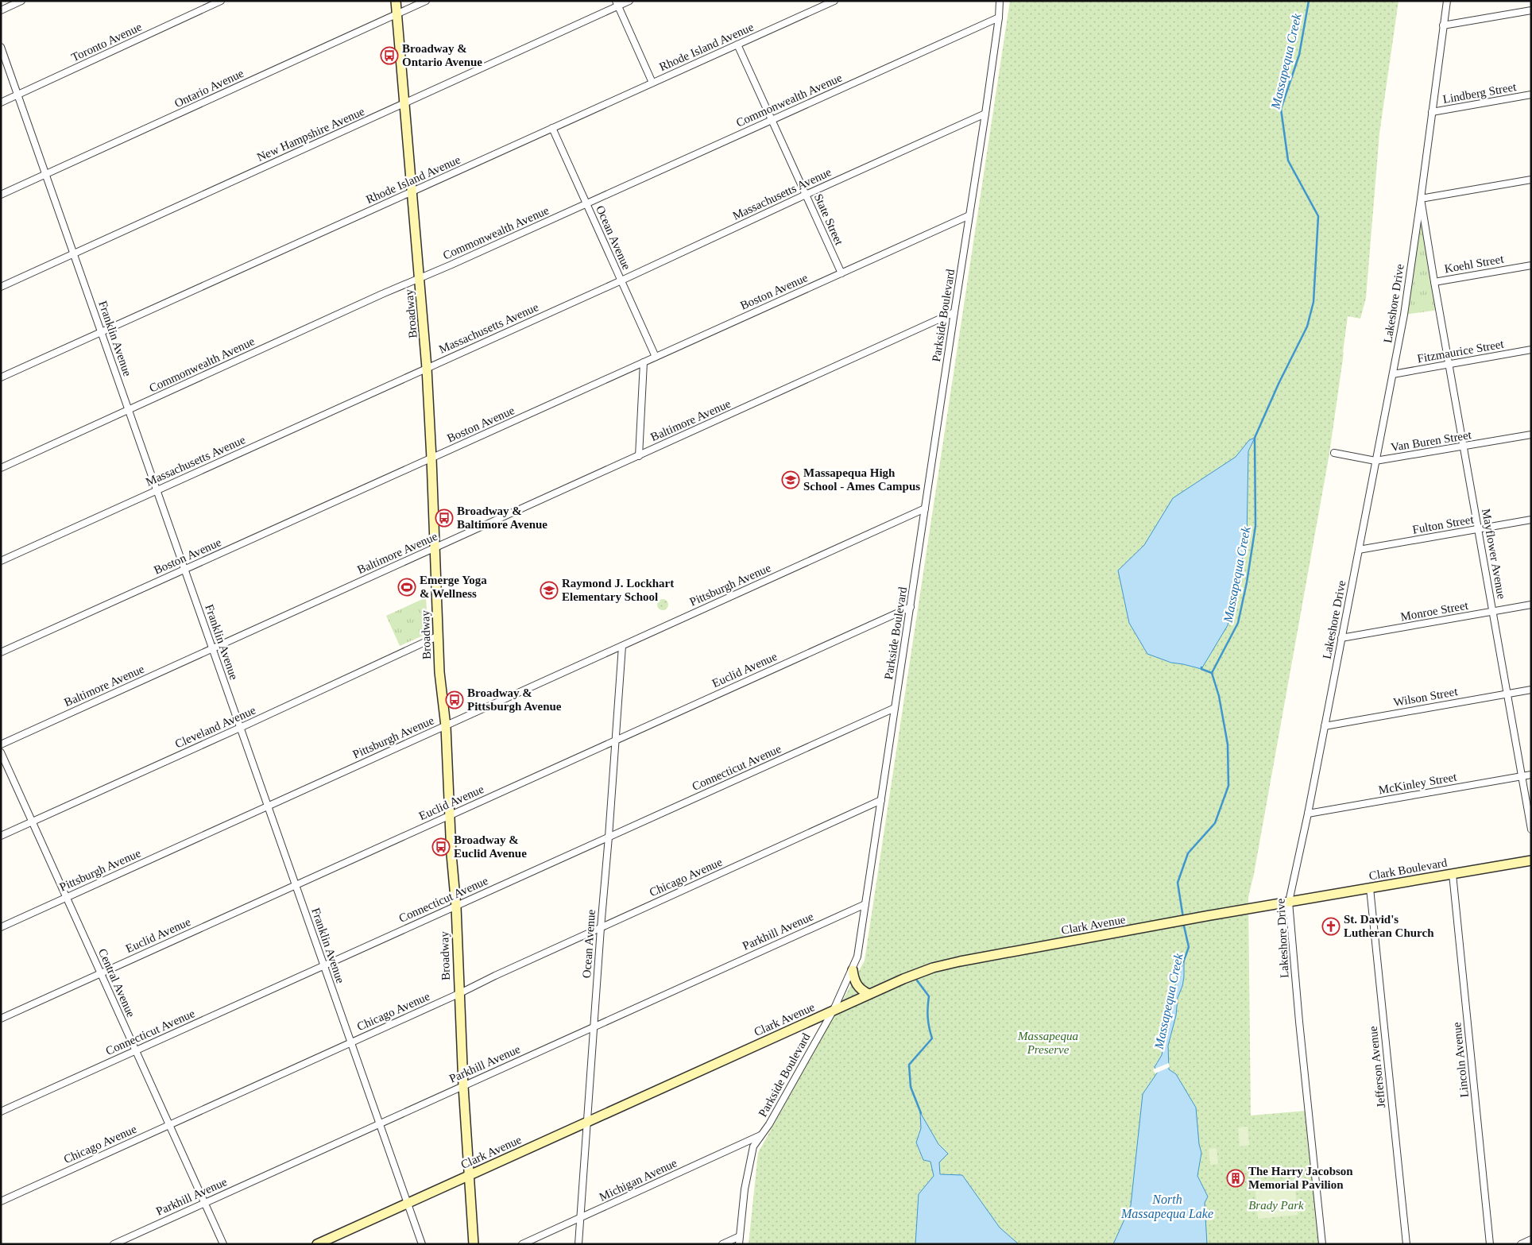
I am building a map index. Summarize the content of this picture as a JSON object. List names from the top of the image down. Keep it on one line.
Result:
{"streets":{"street":["Toronto Avenue","Rhode Island Avenue","Ontario Avenue","Lindberg Street","Commonwealth Avenue","New Hampshire Avenue","Massachusetts Avenue","State Street","Ocean Avenue","Koehl Street","Boston Avenue","Lakeshore Drive","Broadway","Parkside Boulevard","Franklin Avenue","Fitzmaurice Street","Baltimore Avenue","Van Buren Street","Fulton Street","Mayflower Avenue","Pittsburgh Avenue","Monroe Street","Euclid Avenue","Wilson Street","Cleveland Avenue","Connecticut Avenue","McKinley Street","Clark Boulevard","Chicago Avenue","Clark Avenue","Parkhill Avenue","Central Avenue","Lincoln Avenue","Jefferson Avenue","Michigan Avenue"]},"crossings":[["Toronto Avenue","Franklin Avenue"],["Rhode Island Avenue","State Street"],["Rhode Island Avenue","Ocean Avenue"],["Rhode Island Avenue","Broadway"],["Rhode Island Avenue","Franklin Avenue"],["Ontario Avenue","Broadway"],["Ontario Avenue","Franklin Avenue"],["Lindberg Street","Lakeshore Drive"],["Commonwealth Avenue","State Street"],["Commonwealth Avenue","Ocean Avenue"],["Commonwealth Avenue","Broadway"],["Commonwealth Avenue","Parkside Boulevard"],["Commonwealth Avenue","Franklin Avenue"],["New Hampshire Avenue","Broadway"],["New Hampshire Avenue","Franklin Avenue"],["Massachusetts Avenue","State Street"],["Massachusetts Avenue","Ocean Avenue"],["Massachusetts Avenue","Broadway"],["Massachusetts Avenue","Parkside Boulevard"],["Massachusetts Avenue","Franklin Avenue"],["State Street","Boston Avenue"],["Ocean Avenue","Boston Avenue"],["Ocean Avenue","Pittsburgh Avenue"],["Ocean Avenue","Euclid Avenue"],["Ocean Avenue","Connecticut Avenue"],["Ocean Avenue","Chicago Avenue"],["Ocean Avenue","Clark Avenue"],["Ocean Avenue","Parkhill Avenue"],["Ocean Avenue","Michigan Avenue"],["Koehl Street","Lakeshore Drive"],["Koehl Street","Mayflower Avenue"],["Boston Avenue","Broadway"],["Boston Avenue","Parkside Boulevard"],["Boston Avenue","Franklin Avenue"],["Lakeshore Drive","Fitzmaurice Street"],["Lakeshore Drive","Van Buren Street"],["Lakeshore Drive","Fulton Street"],["Lakeshore Drive","Monroe Street"],["Lakeshore Drive","Wilson Street"],["Lakeshore Drive","McKinley Street"],["Lakeshore Drive","Clark Boulevard"],["Lakeshore Drive","Clark Avenue"],["Broadway","Baltimore Avenue"],["Broadway","Pittsburgh Avenue"],["Broadway","Euclid Avenue"],["Broadway","Cleveland Avenue"],["Broadway","Connecticut Avenue"],["Broadway","Chicago Avenue"],["Broadway","Clark Avenue"],["Broadway","Parkhill Avenue"],["Parkside Boulevard","Baltimore Avenue"],["Parkside Boulevard","Pittsburgh Avenue"],["Parkside Boulevard","Euclid Avenue"],["Parkside Boulevard","Connecticut Avenue"],["Parkside Boulevard","Chicago Avenue"],["Parkside Boulevard","Clark Avenue"],["Parkside Boulevard","Parkhill Avenue"],["Parkside Boulevard","Michigan Avenue"],["Franklin Avenue","Baltimore Avenue"],["Franklin Avenue","Pittsburgh Avenue"],["Franklin Avenue","Euclid Avenue"],["Franklin Avenue","Cleveland Avenue"],["Franklin Avenue","Connecticut Avenue"],["Franklin Avenue","Chicago Avenue"],["Franklin Avenue","Clark Avenue"],["Franklin Avenue","Parkhill Avenue"],["Fitzmaurice Street","Mayflower Avenue"],["Van Buren Street","Mayflower Avenue"],["Fulton Street","Mayflower Avenue"],["Mayflower Avenue","Monroe Street"],["Mayflower Avenue","Wilson Street"],["Mayflower Avenue","McKinley Street"],["Pittsburgh Avenue","Central Avenue"],["Euclid Avenue","Central Avenue"],["Cleveland Avenue","Central Avenue"],["Connecticut Avenue","Central Avenue"],["Clark Boulevard","Clark Avenue"],["Clark Boulevard","Lincoln Avenue"],["Clark Boulevard","Jefferson Avenue"],["Chicago Avenue","Central Avenue"],["Parkhill Avenue","Central Avenue"]],"water":["Massapequa Creek","North Massapequa Lake"],"parks":["Massapequa Preserve","Brady Park"],"places":{"bus stop":["Broadway & Ontario Avenue","Broadway & Baltimore Avenue","Broadway & Pittsburgh Avenue","Broadway & Euclid Avenue"],"school or university":["Massapequa High School - Ames Campus","Raymond J. Lockhart Elementary School"],"sports":["Emerge Yoga & Wellness"],"church":["St. David's Lutheran Church"],"building":["The Harry Jacobson Memorial Pavilion"]}}
